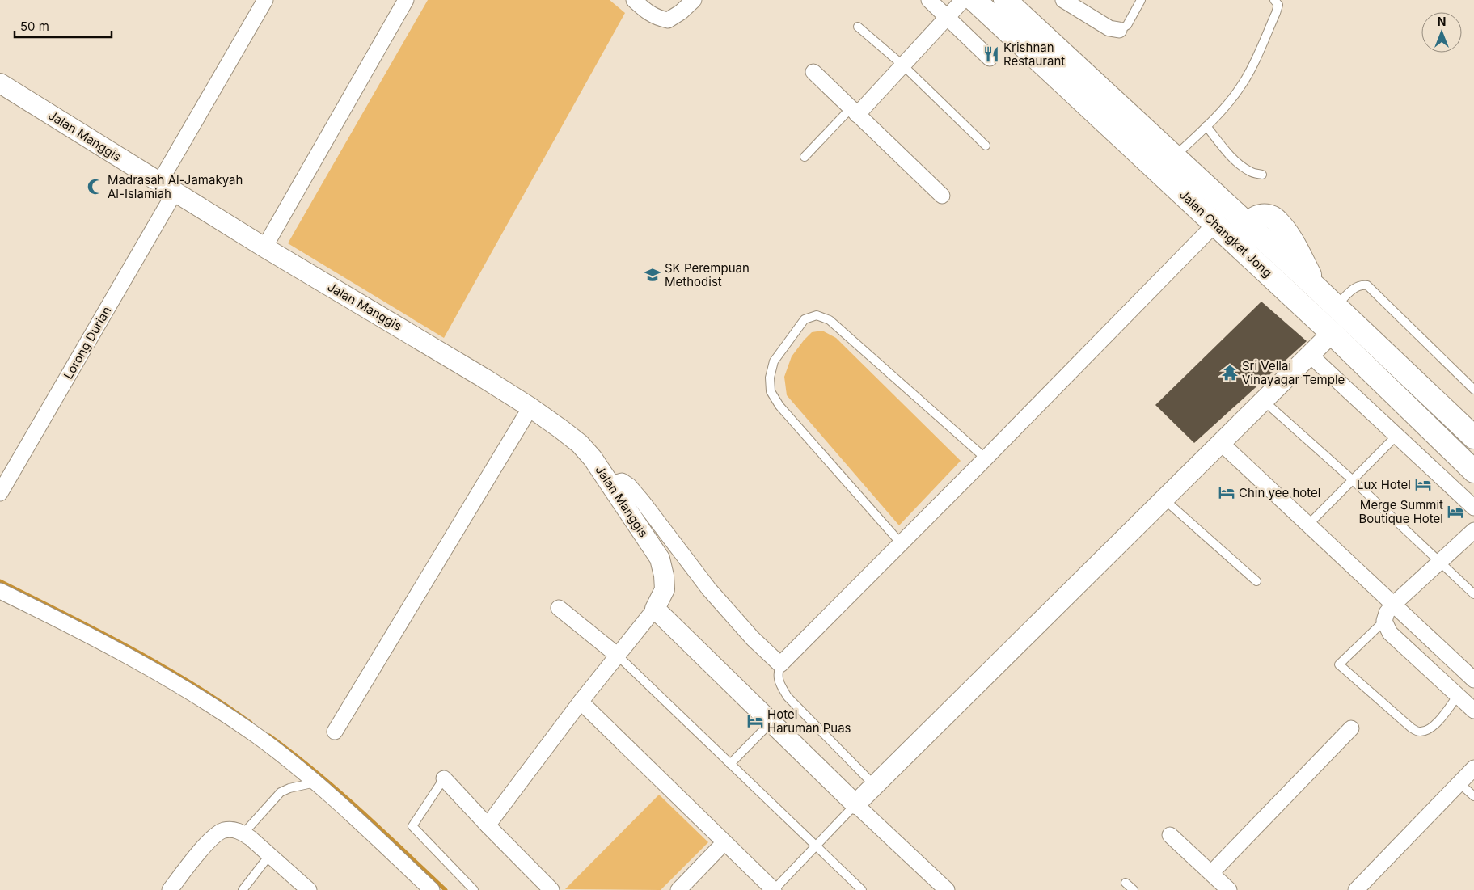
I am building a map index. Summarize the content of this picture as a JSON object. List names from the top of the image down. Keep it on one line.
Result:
{"streets":{"highway":["Jalan Changkat Jong"],"street":["Jalan Manggis","Lorong Durian"]},"crossings":[["Jalan Manggis","Lorong Durian"]],"places":{"restaurant":["Krishnan Restaurant"],"mosque":["Madrasah Al-Jamakyah Al-Islamiah"],"school or university":["SK Perempuan Methodist"],"temple":["Sri Vellai Vinayagar Temple"],"hotel":["Lux Hotel","Chin yee hotel","Merge Summit Boutique Hotel","Hotel Haruman Puas"]},"scale_bar":"50 m","north":"top"}
